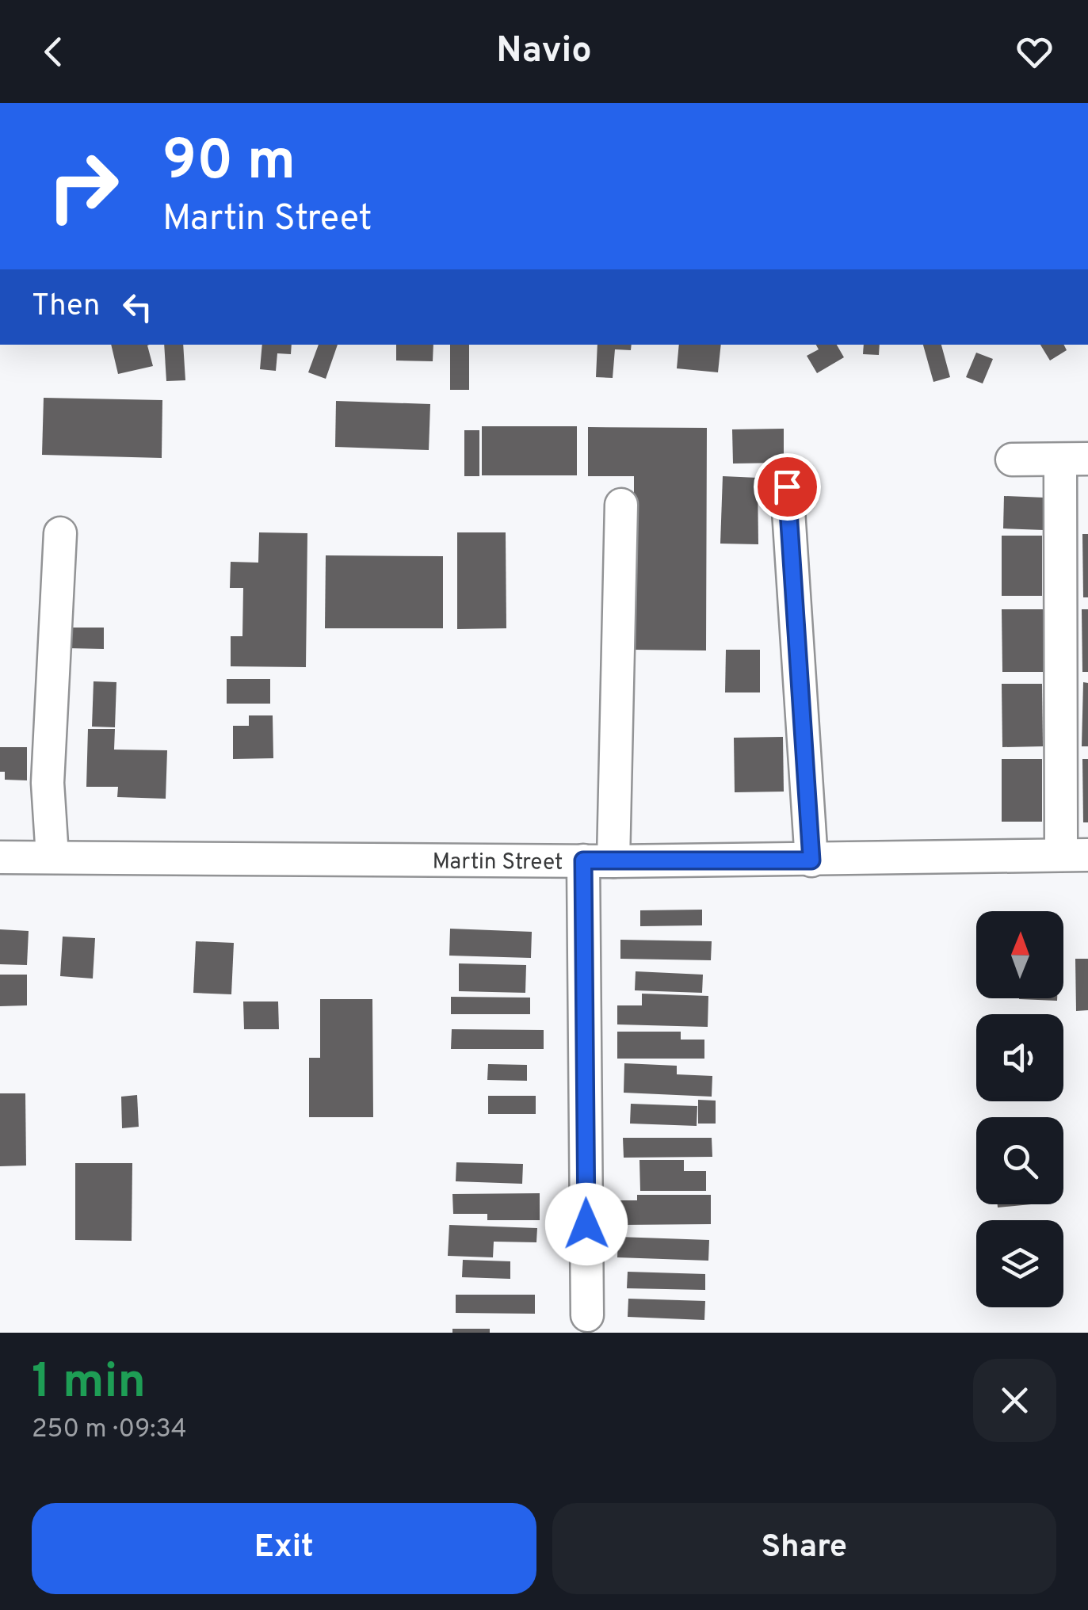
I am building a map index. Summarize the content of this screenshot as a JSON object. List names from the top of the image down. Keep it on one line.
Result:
{"streets":{"street":["Martin Street"]},"north":"top","page":{"header":"Navio","turn":["90 m","Martin Street"],"then":"Then","heading":["1 min","250 m · 09:34"],"buttons":["Exit","Share"]}}
